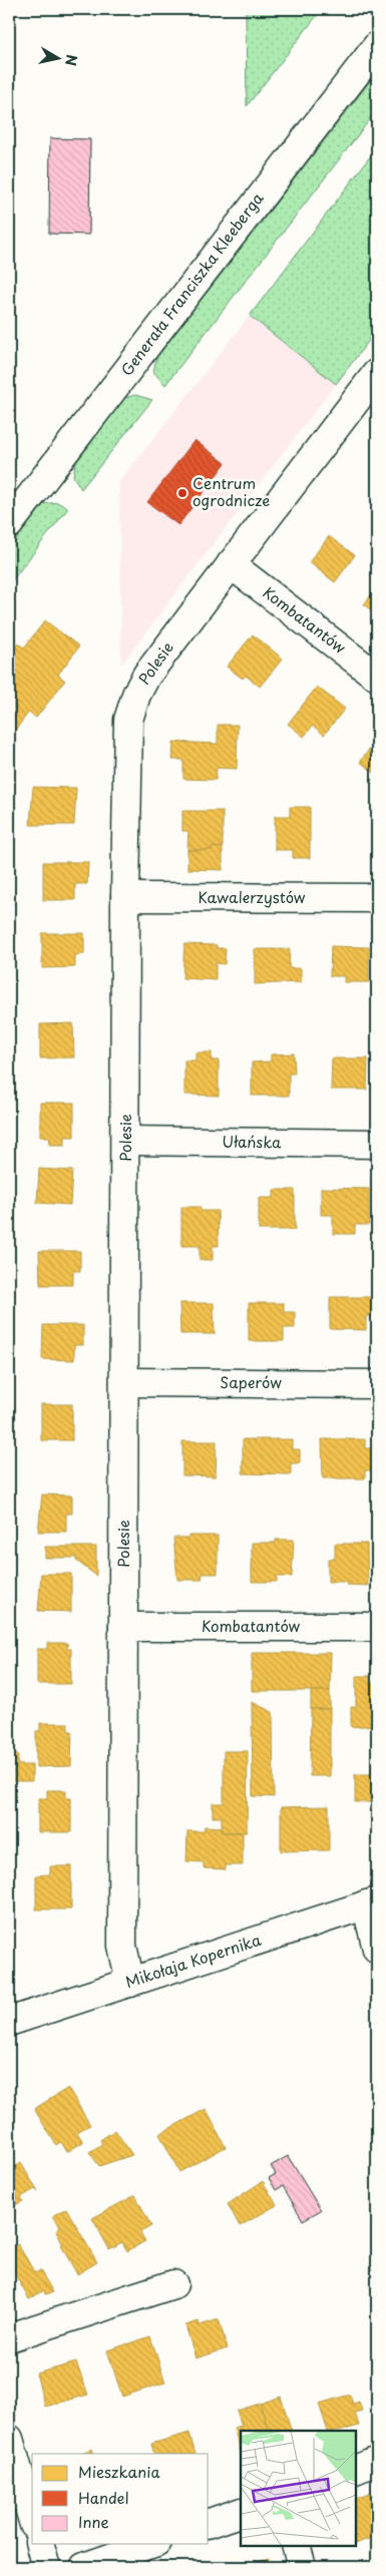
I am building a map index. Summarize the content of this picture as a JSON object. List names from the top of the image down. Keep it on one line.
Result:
{"streets":{"street":["Generała Franciszka Kleeberga","Kombatantów","Polesie","Kawalerzystów","Ułańska","Saperów","Mikołaja Kopernika"]},"crossings":[["Kombatantów","Polesie"],["Polesie","Kawalerzystów"],["Polesie","Ułańska"],["Polesie","Saperów"],["Polesie","Mikołaja Kopernika"]],"places":["Centrum ogrodnicze"],"legend":["Mieszkania","Handel","Inne"],"north":"right"}
